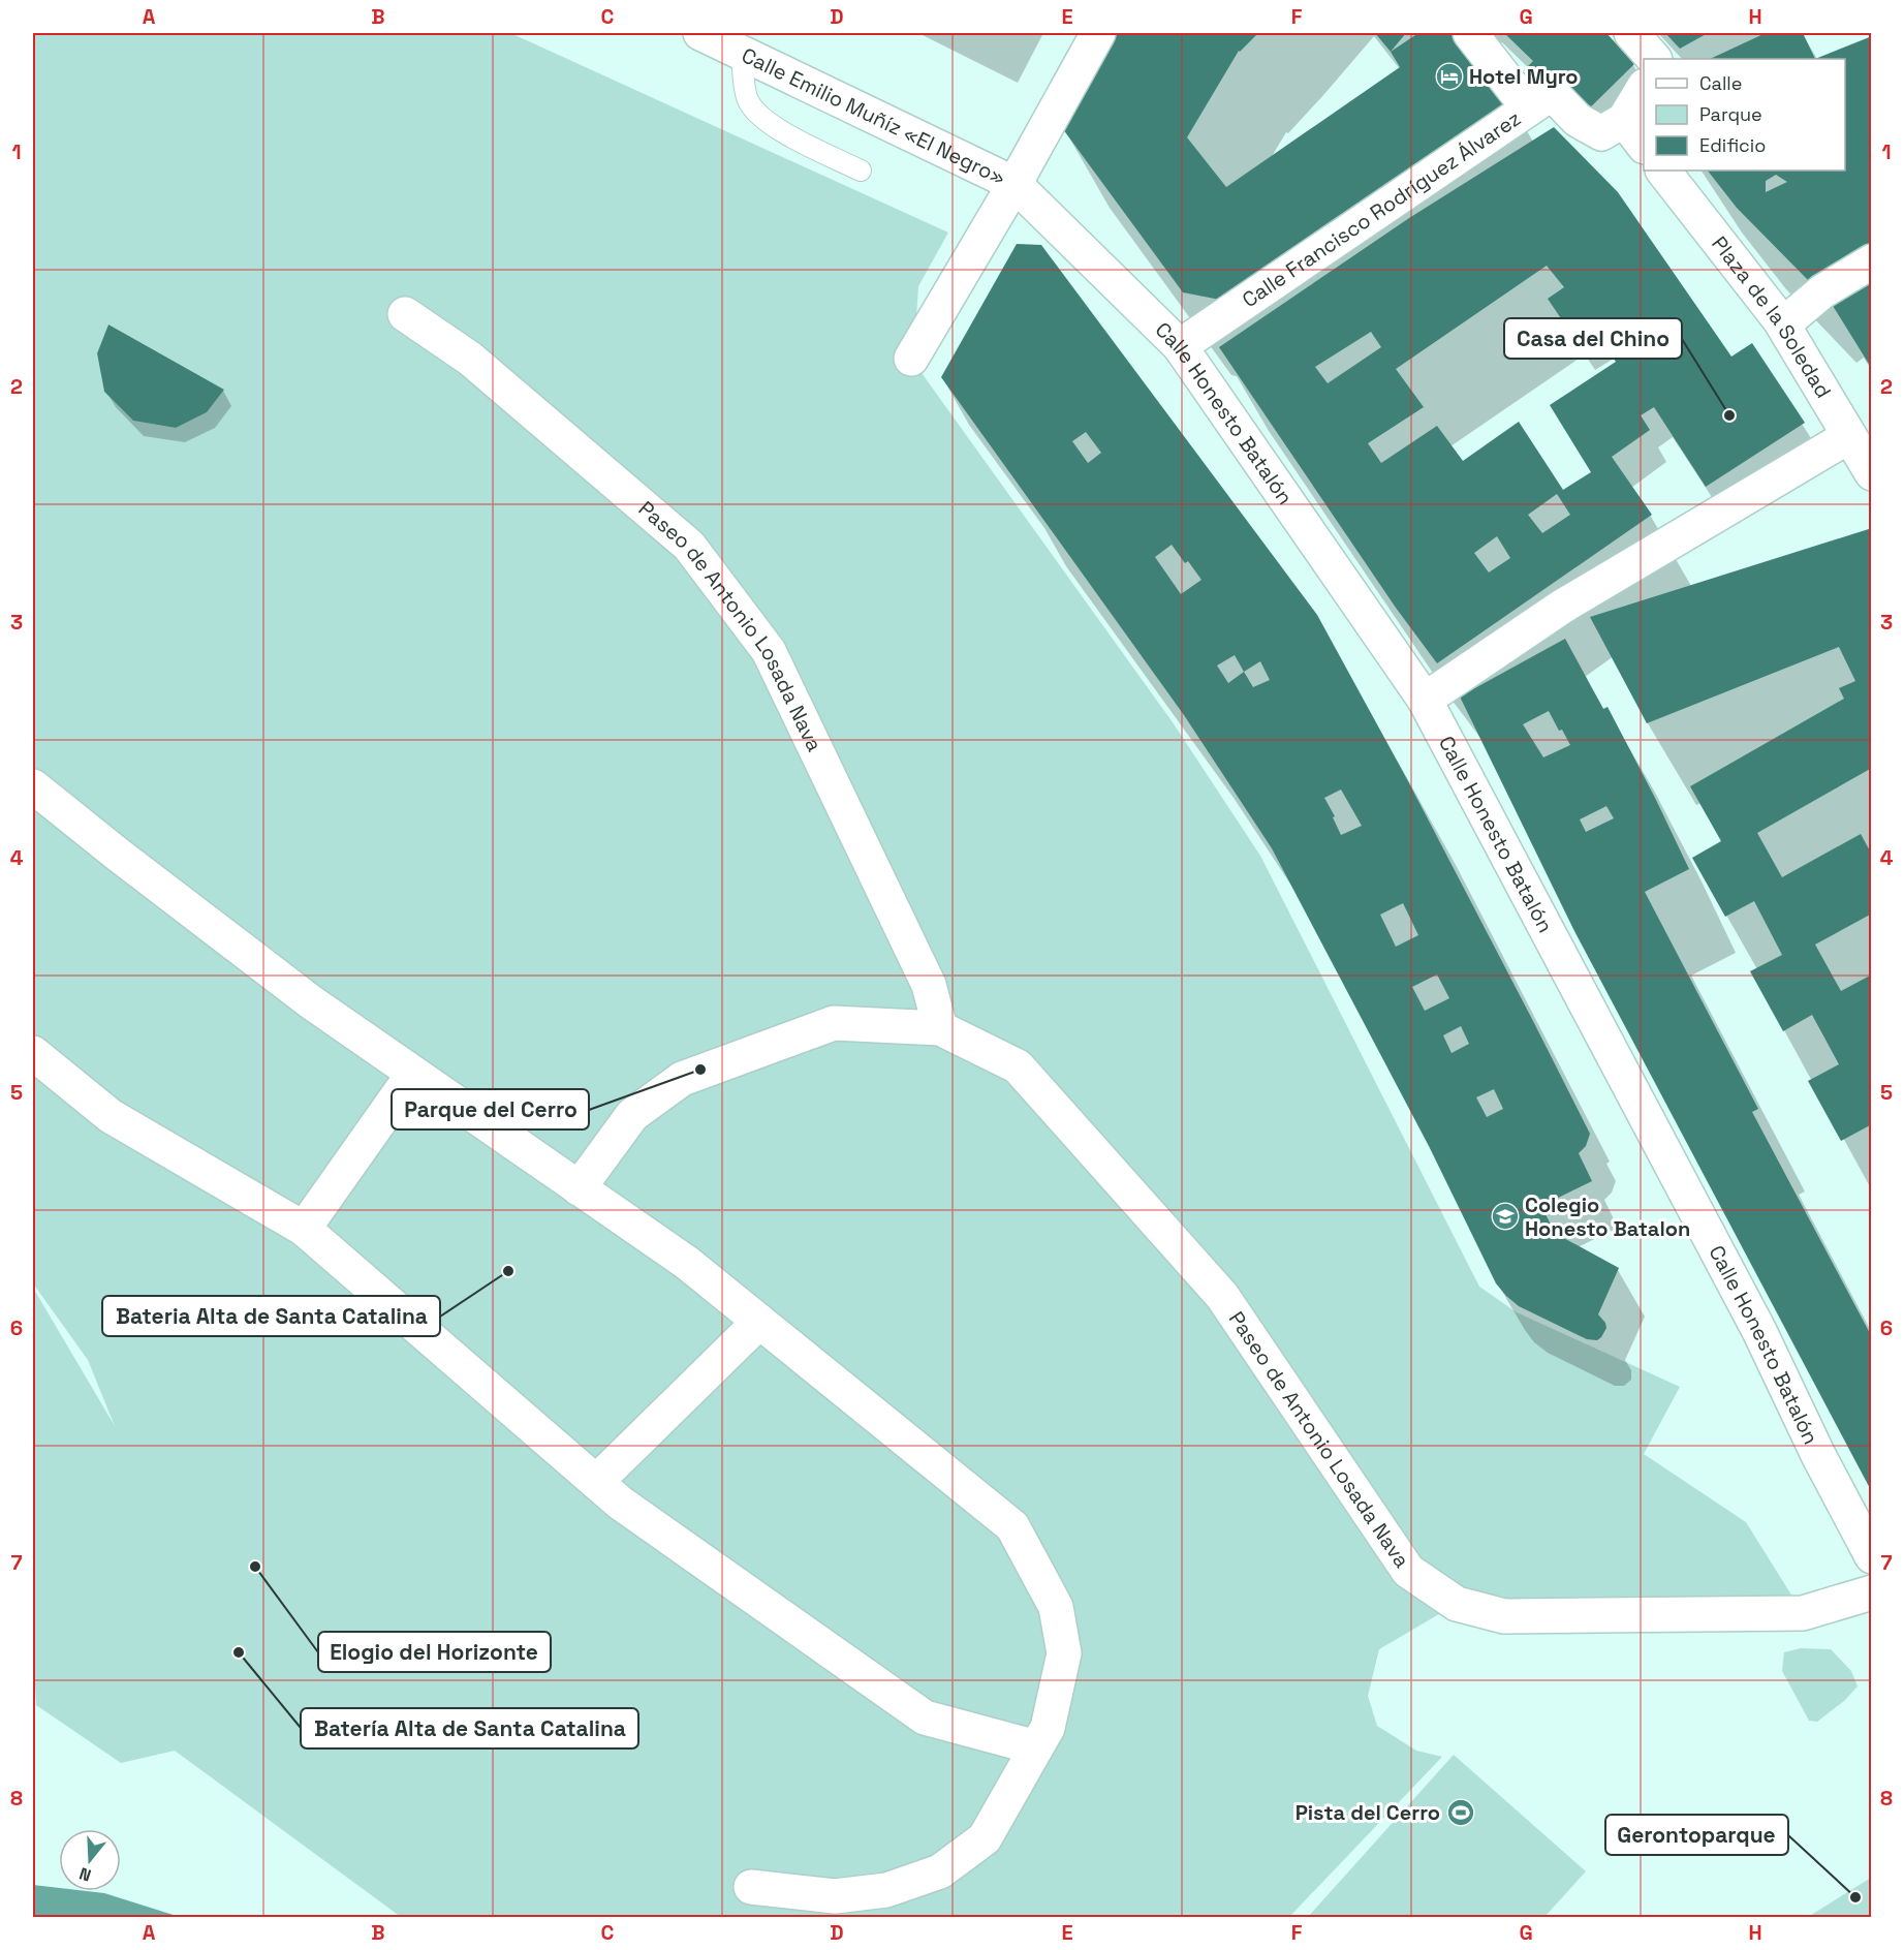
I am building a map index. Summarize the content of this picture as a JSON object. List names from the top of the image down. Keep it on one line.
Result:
{"streets":{"street":["Calle Emilio Muñíz «El Negro»","Calle Francisco Rodríguez Álvarez","Plaza de la Soledad","Calle Honesto Batalón","Paseo de Antonio Losada Nava"]},"crossings":[["Calle Emilio Muñíz «El Negro»","Calle Honesto Batalón"],["Calle Francisco Rodríguez Álvarez","Calle Honesto Batalón"]],"places":{"hotel":["Hotel Myro"],"other":["Casa del Chino","Parque del Cerro","Bateria Alta de Santa Catalina","Elogio del Horizonte","Batería Alta de Santa Catalina","Gerontoparque"],"school or university":["Colegio Honesto Batalon"],"sports":["Pista del Cerro"]},"legend":["Calle","Parque","Edificio"],"north":"bottom","grid":{"columns":["A","B","C","D","E","F","G","H"],"rows":["1","2","3","4","5","6","7","8"]}}
